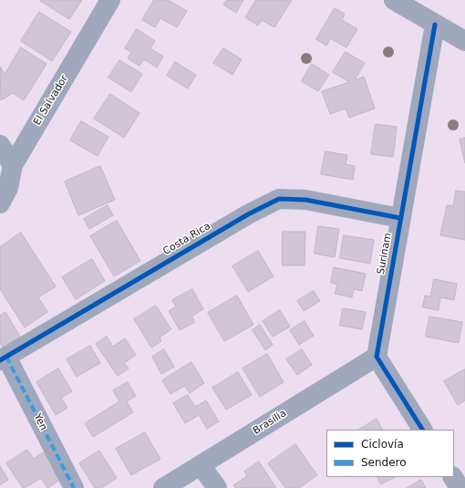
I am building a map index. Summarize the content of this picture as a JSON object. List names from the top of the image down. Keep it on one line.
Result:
{"streets":{"street":["El Salvador","Costa Rica","Surinam","Yen","Brasilia"]},"crossings":[["Costa Rica","Surinam"],["Costa Rica","Yen"],["Surinam","Brasilia"]],"legend":["Ciclovía","Sendero"]}
